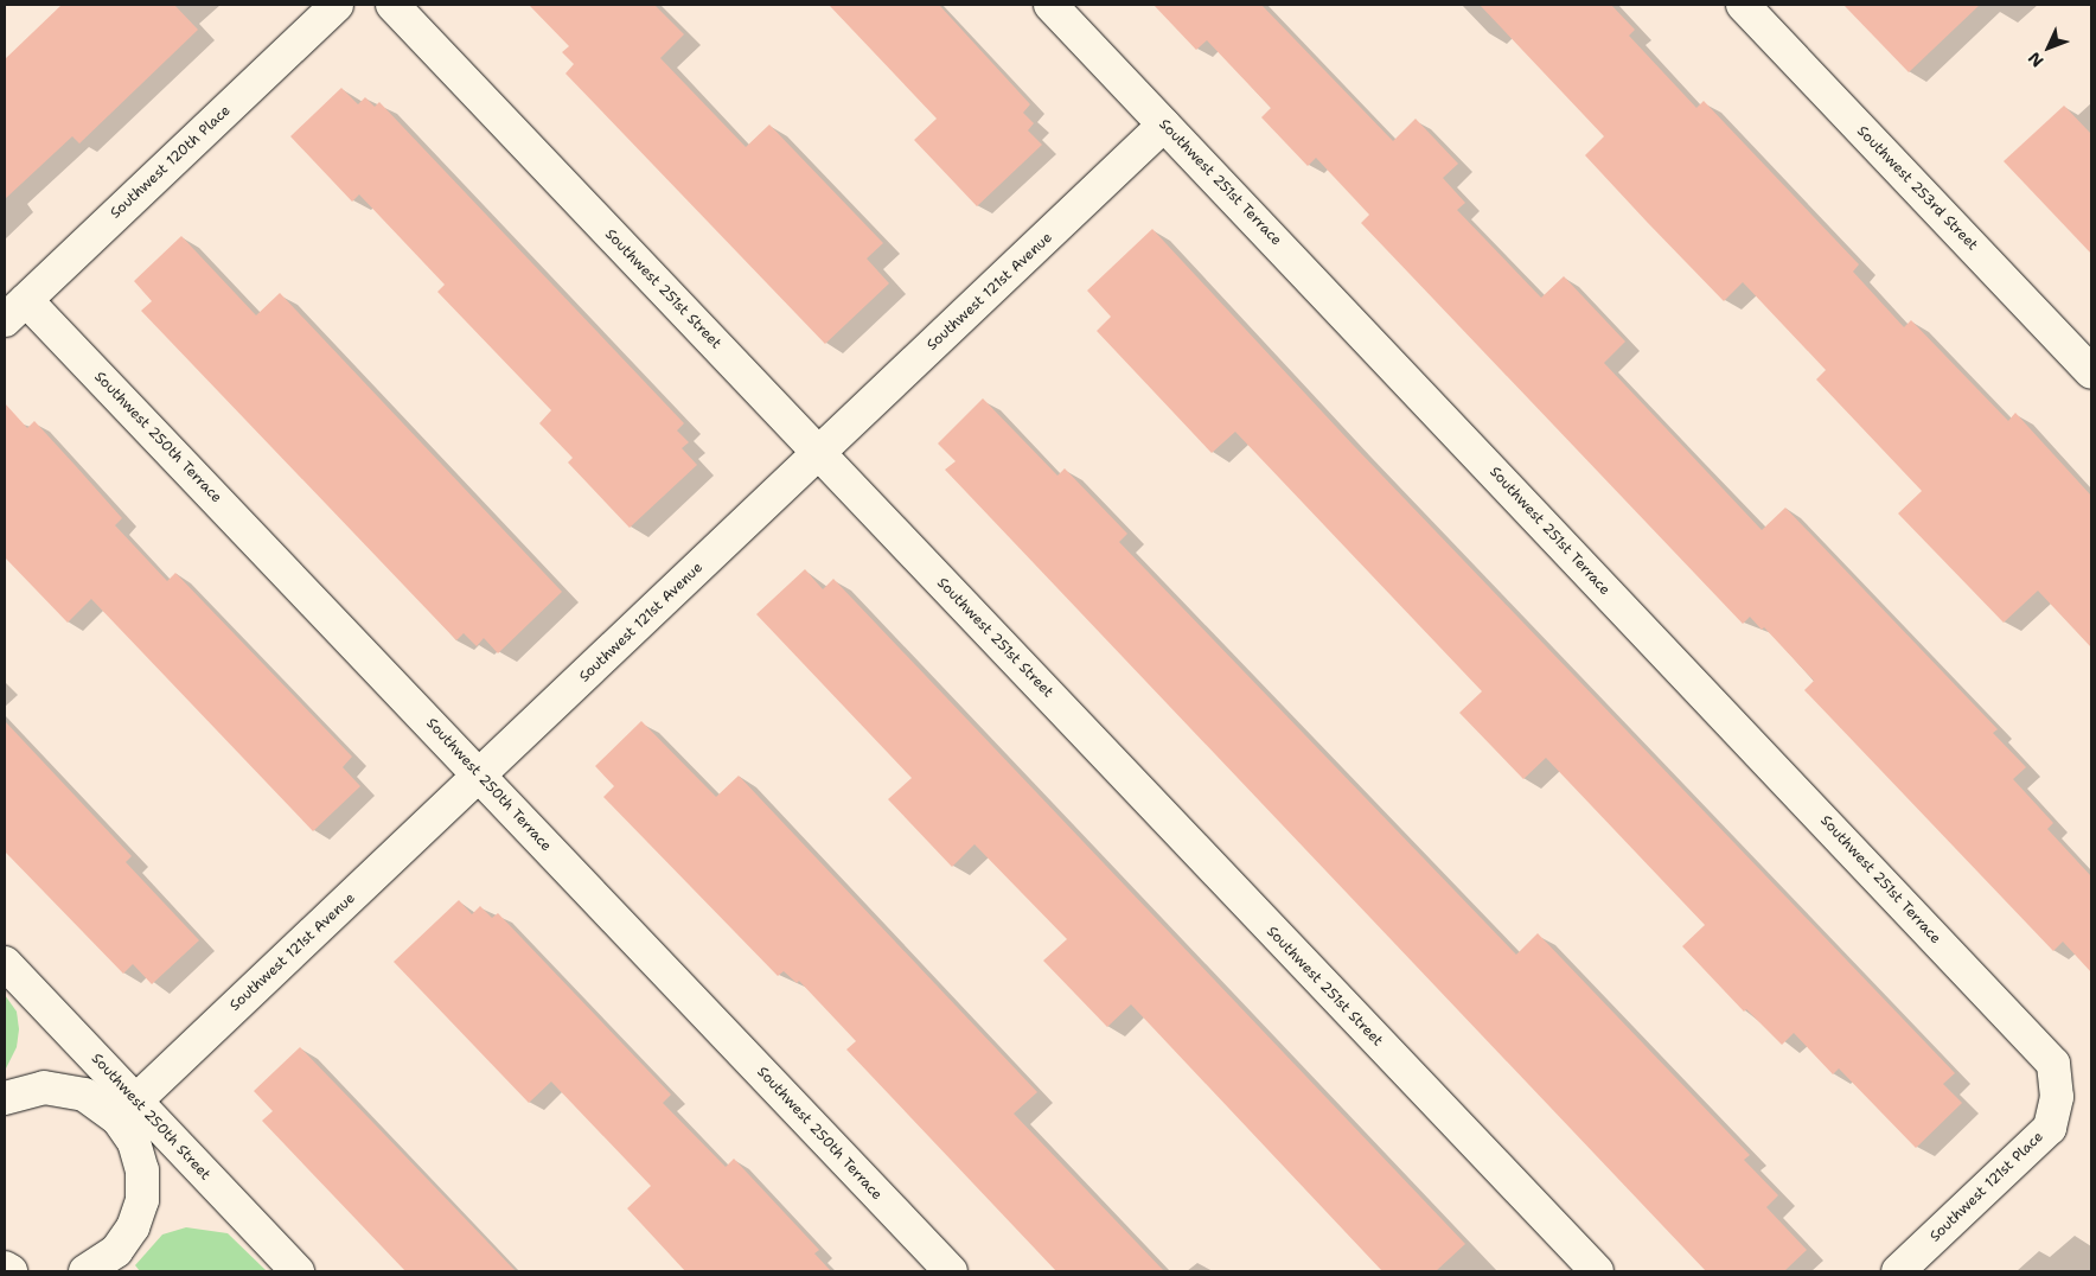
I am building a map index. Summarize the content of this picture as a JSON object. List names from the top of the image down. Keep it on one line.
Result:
{"streets":{"street":["Southwest 120th Place","Southwest 251st Terrace","Southwest 253rd Street","Southwest 251st Street","Southwest 121st Avenue","Southwest 250th Terrace","Southwest 250th Street","Southwest 121st Place"]},"crossings":[["Southwest 120th Place","Southwest 250th Terrace"],["Southwest 251st Terrace","Southwest 121st Avenue"],["Southwest 251st Terrace","Southwest 121st Place"],["Southwest 251st Street","Southwest 121st Avenue"],["Southwest 121st Avenue","Southwest 250th Terrace"],["Southwest 121st Avenue","Southwest 250th Street"]],"north":"bottom left"}
